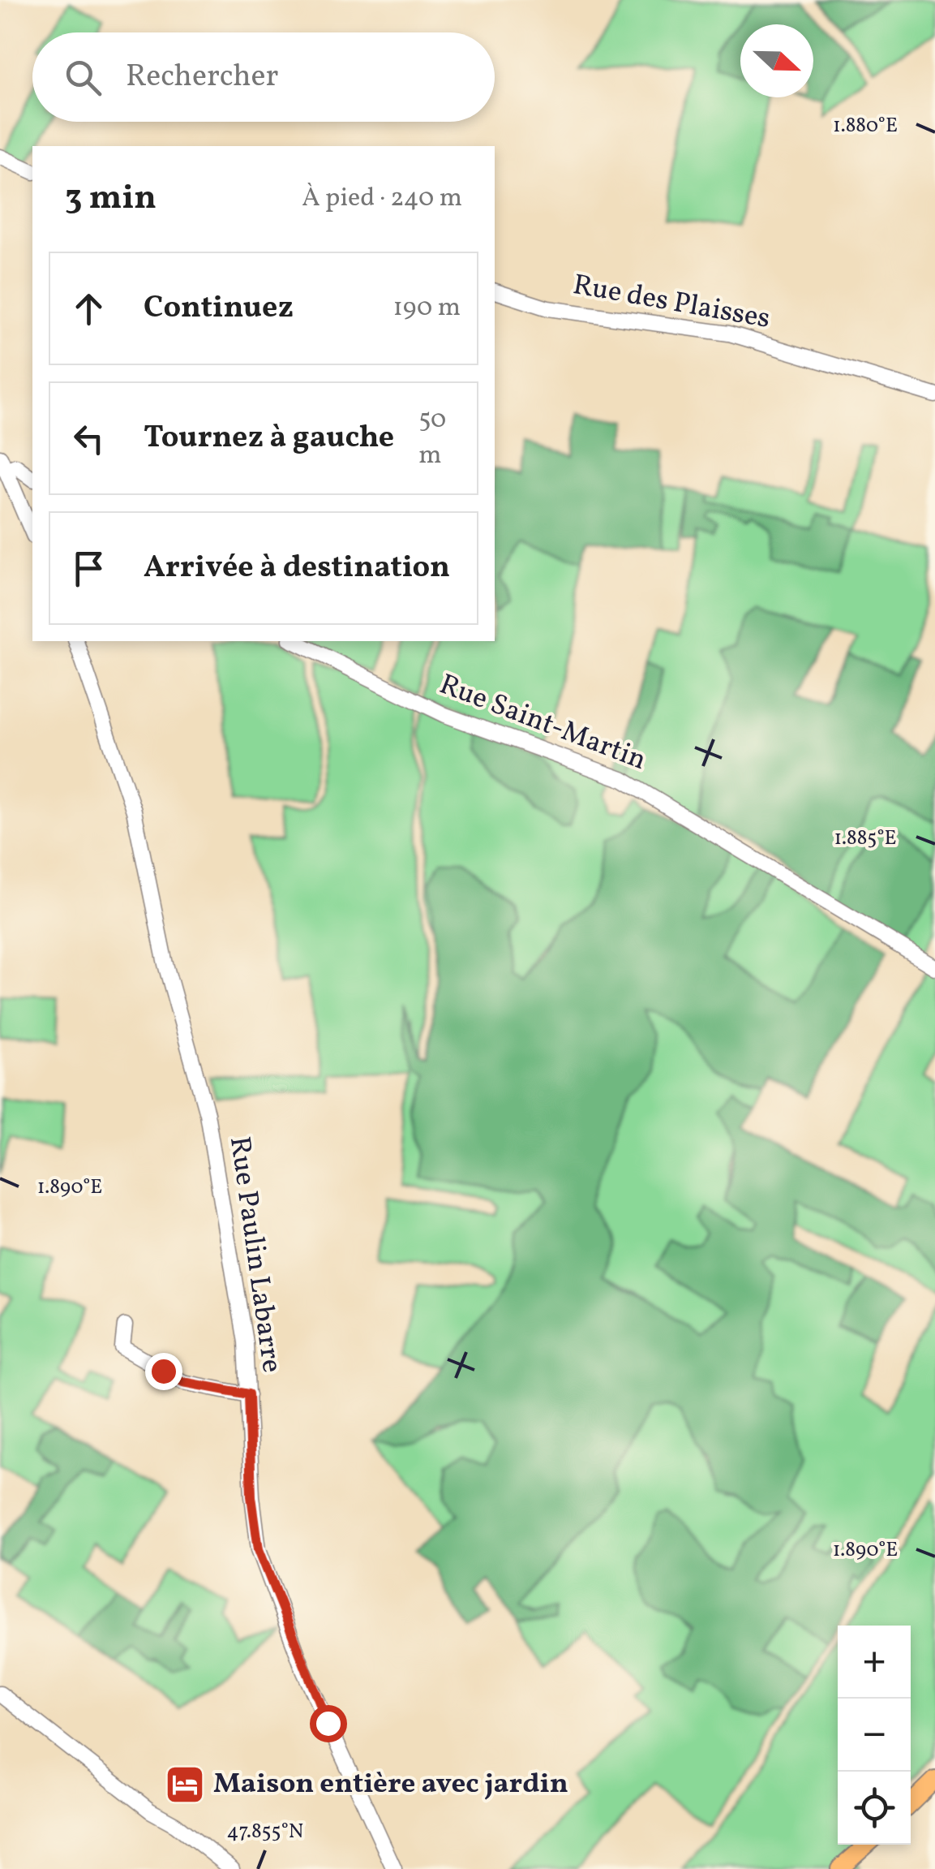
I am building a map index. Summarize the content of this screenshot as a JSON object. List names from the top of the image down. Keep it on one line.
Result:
{"streets":{"street":["Rue des Plaisses","Rue Saint-Martin","Rue Paulin Labarre"]},"places":{"hotel":["Maison entière avec jardin"]},"north":"right","page":{"search":"Rechercher","heading":["3 min","À pied · 240 m"],"list":[["Continuez","190 m"],["Tournez à gauche","50 m"],"Arrivée à destination"],"map_buttons":["+","−"]},"coordinates":["1.880°E","1.885°E","1.890°E","47.855°N"]}
